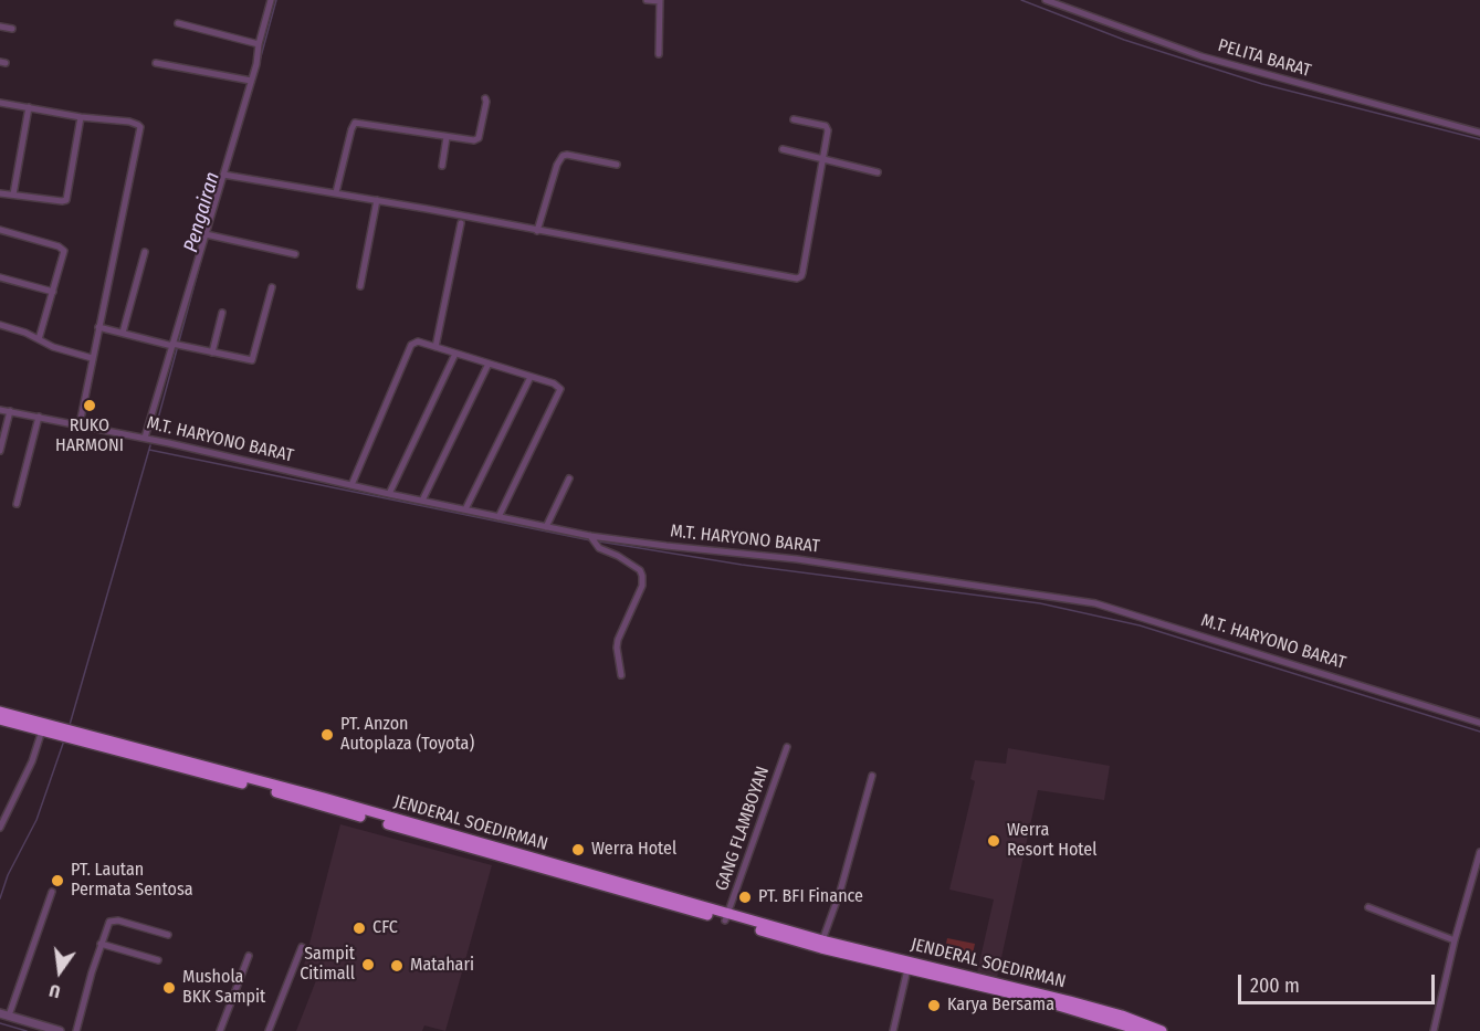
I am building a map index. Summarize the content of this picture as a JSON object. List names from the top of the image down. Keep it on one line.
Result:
{"streets":{"highway":["JENDERAL SOEDIRMAN"],"street":["PELITA BARAT","M.T. HARYONO BARAT","GANG FLAMBOYAN"]},"crossings":[["JENDERAL SOEDIRMAN","GANG FLAMBOYAN"]],"water":["Pengairan"],"places":["RUKO HARMONI","PT. Anzon Autoplaza (Toyota)","Werra Resort Hotel","Werra Hotel","PT. Lautan Permata Sentosa","PT. BFI Finance","CFC","Sampit Citimall","Matahari","Mushola BKK Sampit","Karya Bersama"],"scale_bar":"200 m","north":"bottom"}
